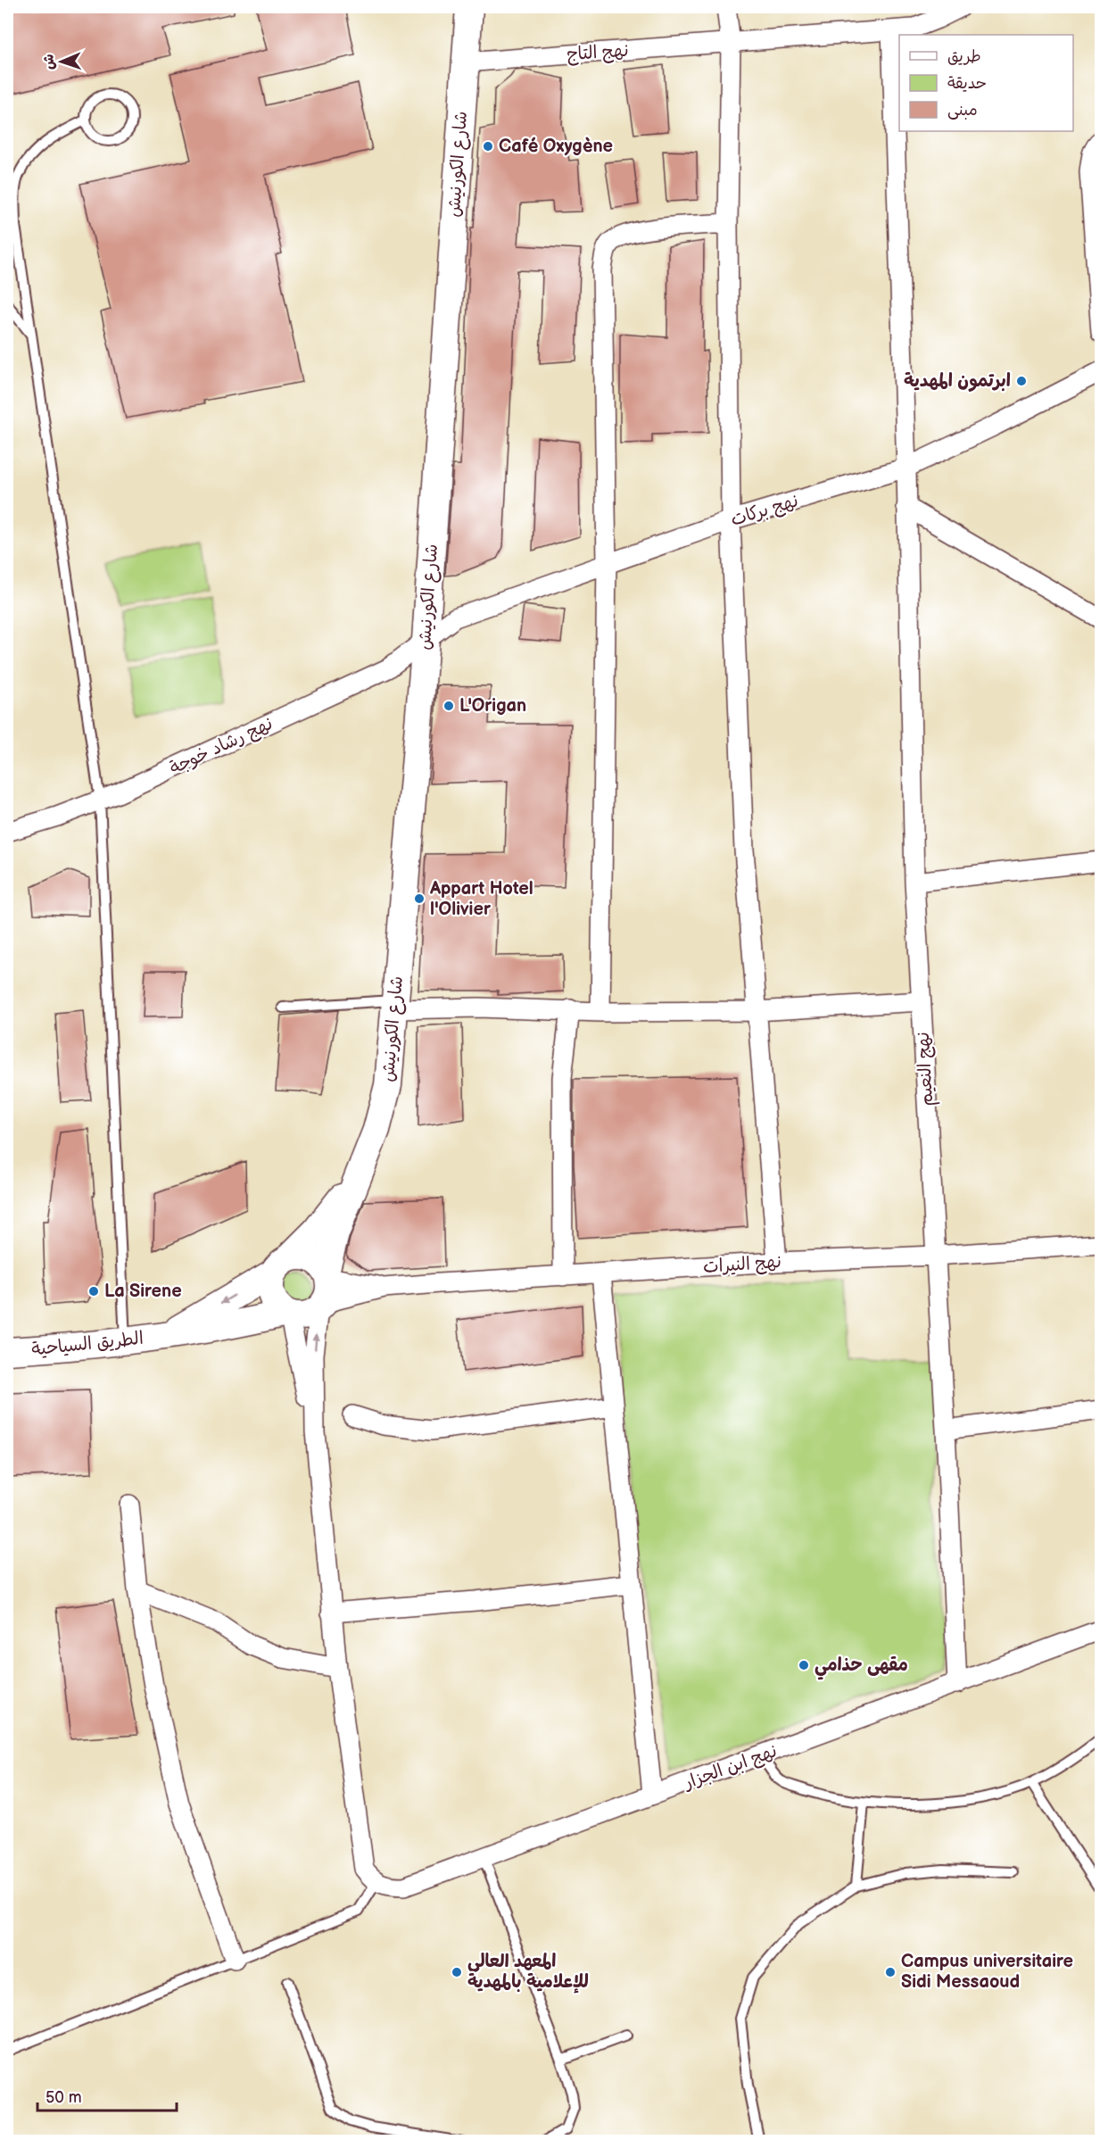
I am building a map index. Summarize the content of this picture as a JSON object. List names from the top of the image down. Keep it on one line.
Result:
{"streets":{"main road":["شارع الكورنيش","الطريق السياحية"],"street":["نهج التاج","نهج بركات","نهج رشاد خوجة","نهج النعيم","نهج النيرات","نهج ابن الجزار"]},"crossings":[["نهج التاج","شارع الكورنيش"],["نهج التاج","نهج النعيم"],["شارع الكورنيش","نهج بركات"],["شارع الكورنيش","نهج رشاد خوجة"],["شارع الكورنيش","الطريق السياحية"],["نهج بركات","نهج رشاد خوجة"],["نهج بركات","نهج النعيم"],["نهج النعيم","نهج النيرات"],["نهج النعيم","نهج ابن الجزار"]],"places":["Café Oxygène","ابرتمون المهدية","L'Origan","Appart Hotel l'Olivier","La Sirene","مقهى حذامي","المعهد العالي للإعلامية بالمهدية","Campus universitaire Sidi Messaoud"],"legend":["طريق","حديقة","مبنى"],"scale_bar":"50 m","north":"left"}
